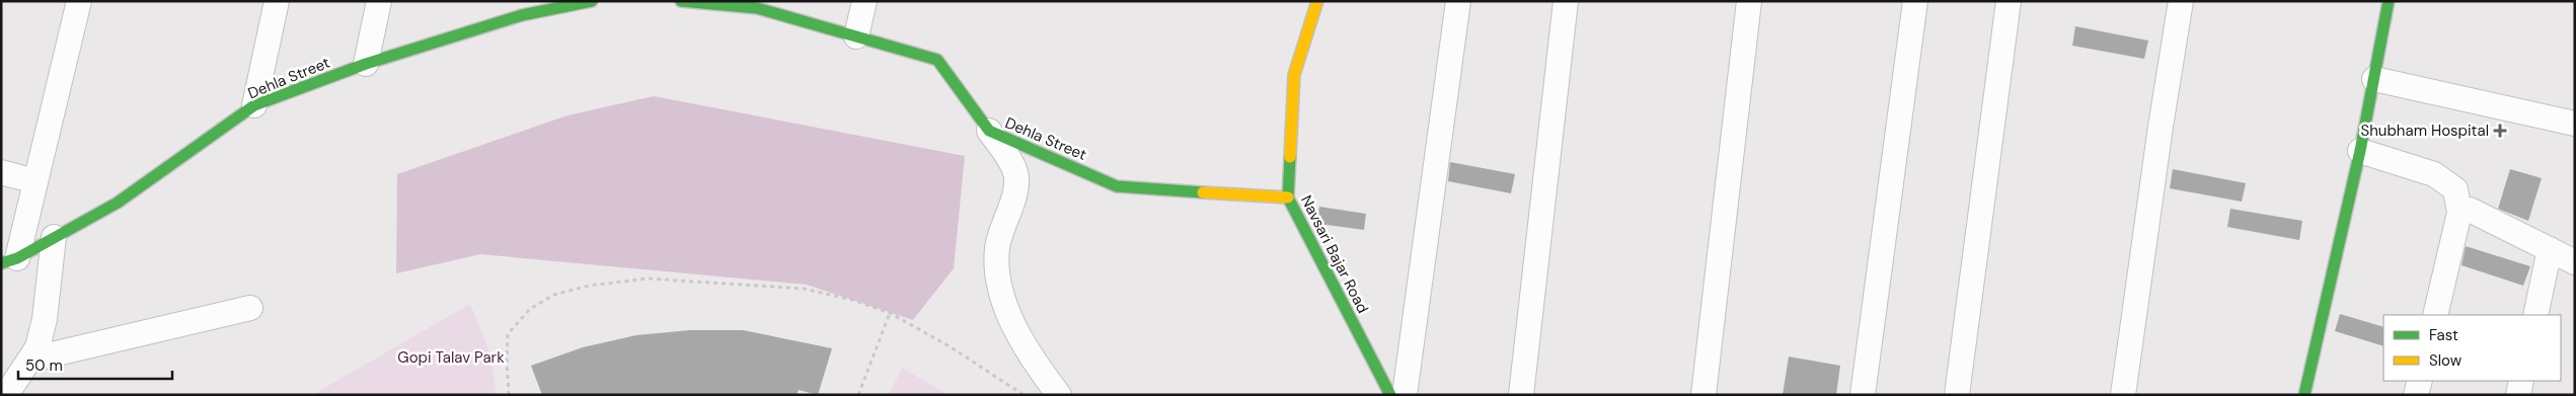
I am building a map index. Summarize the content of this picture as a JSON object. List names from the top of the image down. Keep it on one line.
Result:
{"streets":{"street":["Dehla Street","Navsari Bajar Road"]},"crossings":[["Dehla Street","Navsari Bajar Road"]],"parks":["Gopi Talav Park"],"places":{"health":["Shubham Hospital"]},"legend":["Fast","Slow"],"scale_bar":"50 m"}
